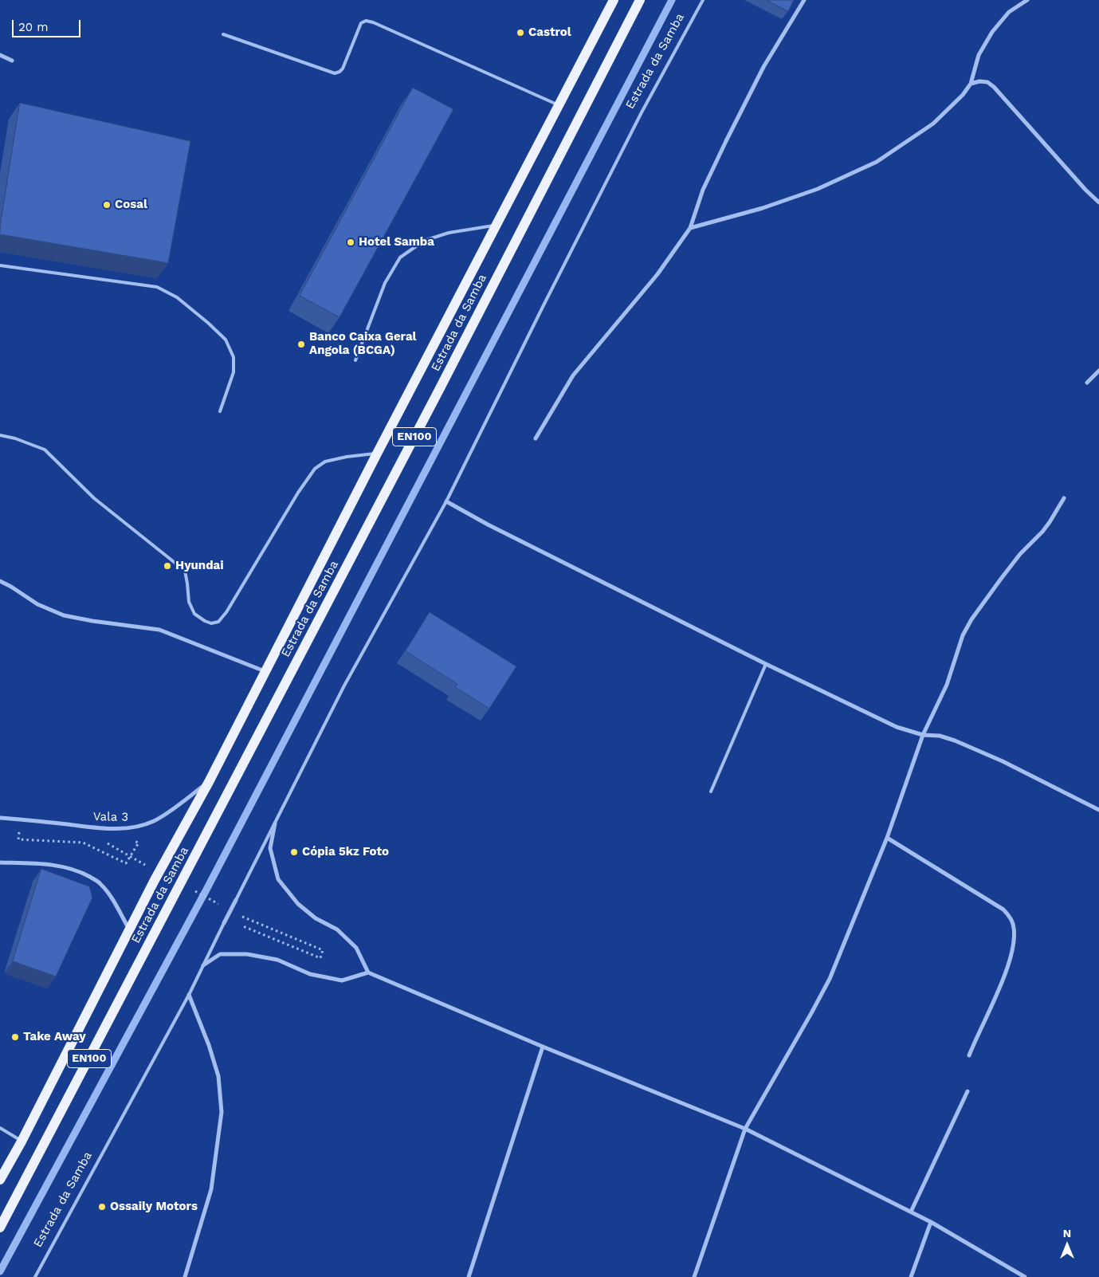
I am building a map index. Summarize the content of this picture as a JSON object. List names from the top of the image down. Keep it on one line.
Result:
{"streets":{"main road":["Estrada da Samba","EN100"],"street":["Vala 3"]},"crossings":[["Estrada da Samba","Vala 3"]],"places":["Castrol","Cosal","Hotel Samba","Banco Caixa Geral Angola (BCGA)","Hyundai","Cópia 5kz Foto","Take Away","Ossaily Motors"],"scale_bar":"20 m","north":"top"}
